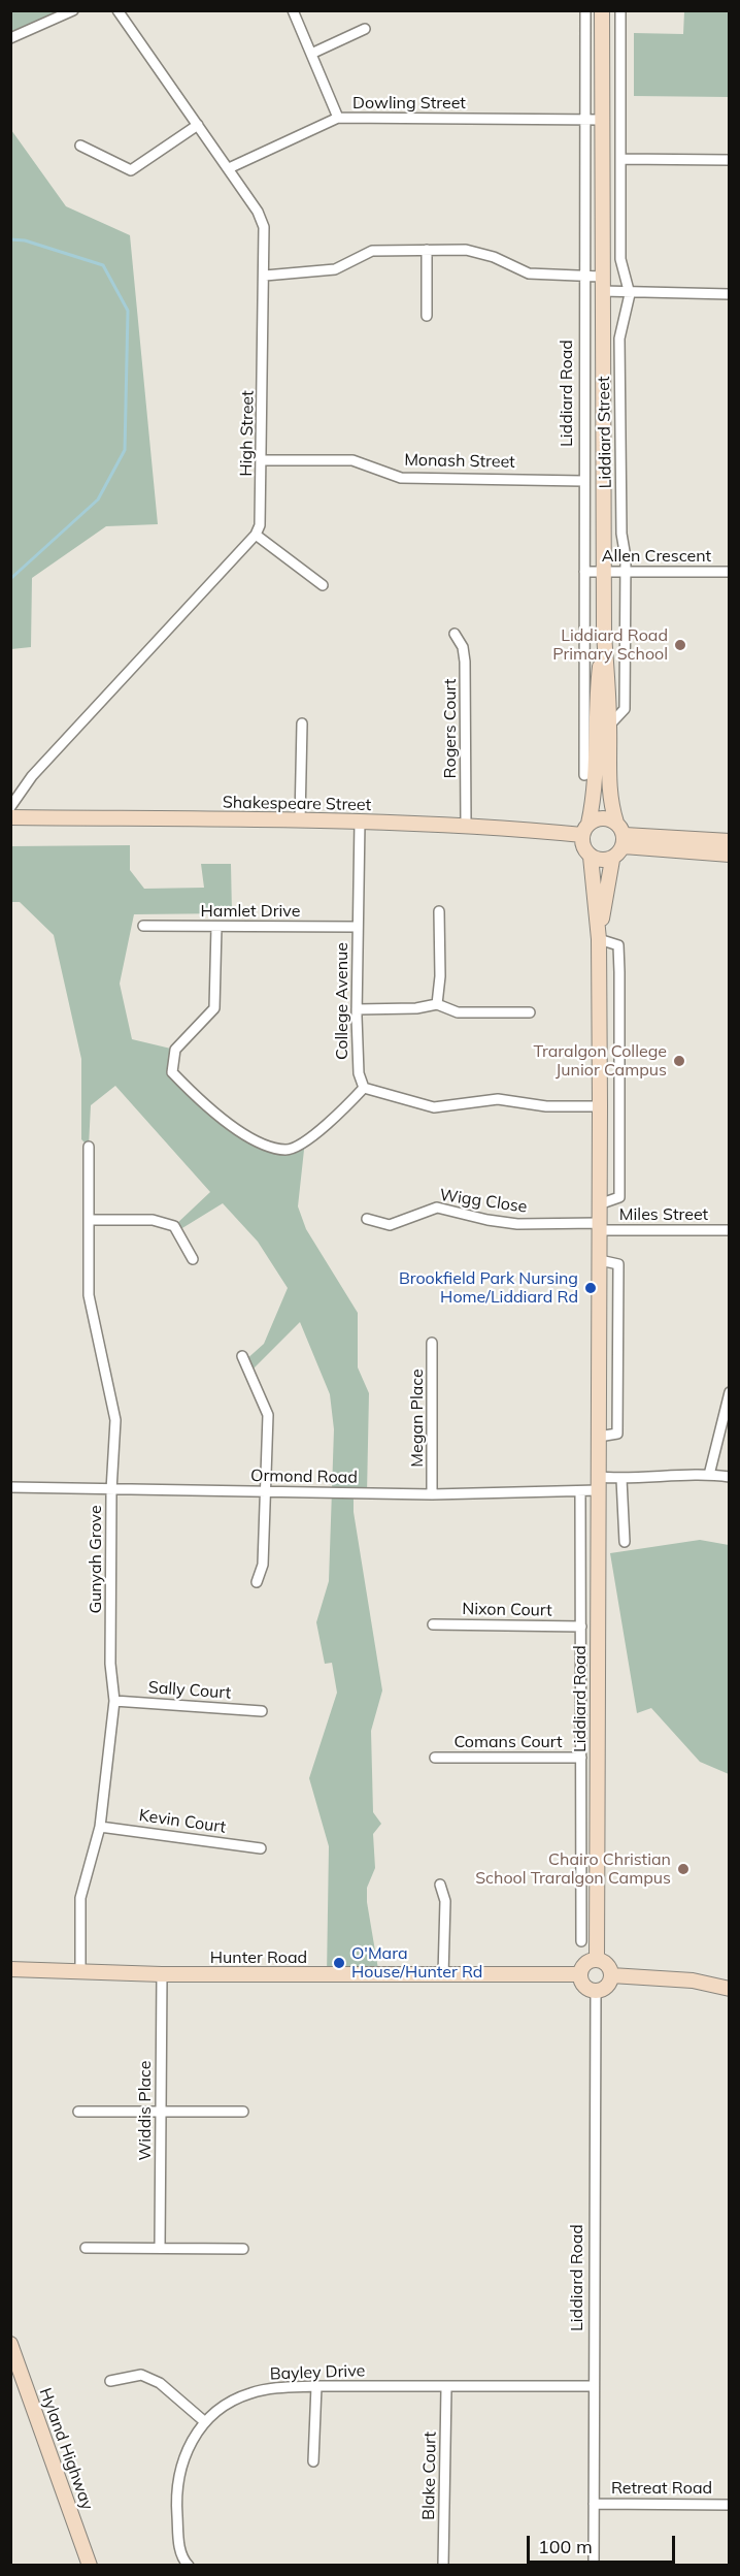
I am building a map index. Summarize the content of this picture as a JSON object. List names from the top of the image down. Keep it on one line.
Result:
{"streets":{"street":["Dowling Street","Liddiard Road","Liddiard Street","High Street","Monash Street","Allen Crescent","Rogers Court","Shakespeare Street","Hamlet Drive","College Avenue","Wigg Close","Miles Street","Megan Place","Ormond Road","Gunyah Grove","Nixon Court","Sally Court","Comans Court","Kevin Court","Hunter Road","Widdis Place","Bayley Drive","Hyland Highway","Blake Court","Retreat Road"]},"crossings":[["Dowling Street","Liddiard Road"],["Dowling Street","High Street"],["Liddiard Road","Monash Street"],["Liddiard Road","Allen Crescent"],["Liddiard Road","Shakespeare Street"],["Liddiard Road","Wigg Close"],["Liddiard Road","Miles Street"],["Liddiard Road","Ormond Road"],["Liddiard Road","Nixon Court"],["Liddiard Road","Comans Court"],["Liddiard Road","Hunter Road"],["Liddiard Road","Bayley Drive"],["Liddiard Road","Retreat Road"],["Liddiard Street","Allen Crescent"],["High Street","Monash Street"],["Rogers Court","Shakespeare Street"],["Shakespeare Street","College Avenue"],["Hamlet Drive","College Avenue"],["Wigg Close","Miles Street"],["Megan Place","Ormond Road"],["Ormond Road","Gunyah Grove"],["Gunyah Grove","Sally Court"],["Gunyah Grove","Kevin Court"],["Gunyah Grove","Hunter Road"],["Hunter Road","Widdis Place"],["Bayley Drive","Blake Court"]],"places":["Liddiard Road Primary School","Traralgon College Junior Campus","Brookfield Park Nursing Home/Liddiard Rd","Chairo Christian School Traralgon Campus","O'Mara House/Hunter Rd"],"scale_bar":"100 m"}
